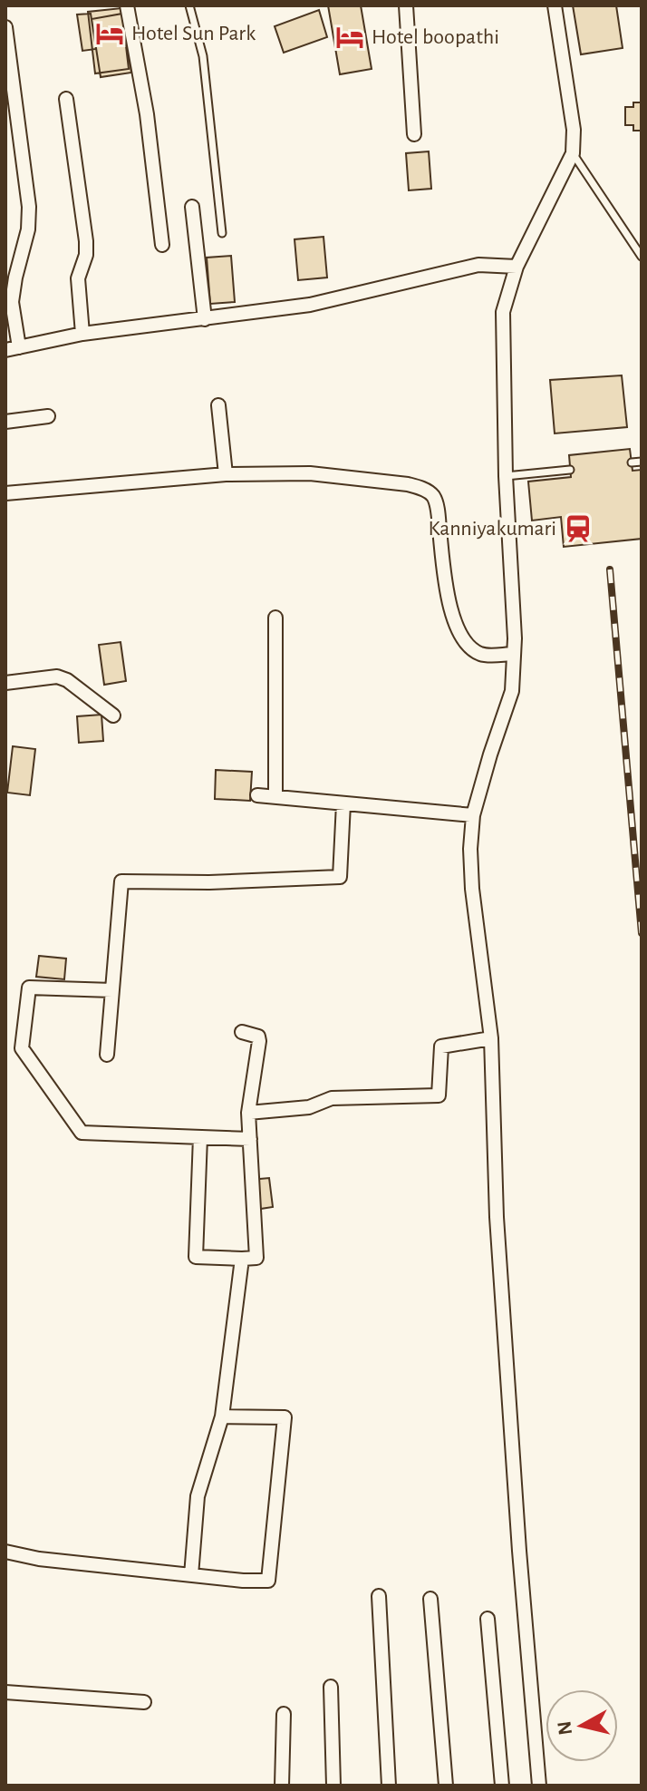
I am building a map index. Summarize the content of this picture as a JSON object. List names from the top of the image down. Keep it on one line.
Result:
{"places":{"hotel":["Hotel Sun Park","Hotel boopathi"],"station":["Kanniyakumari"]},"north":"left"}
